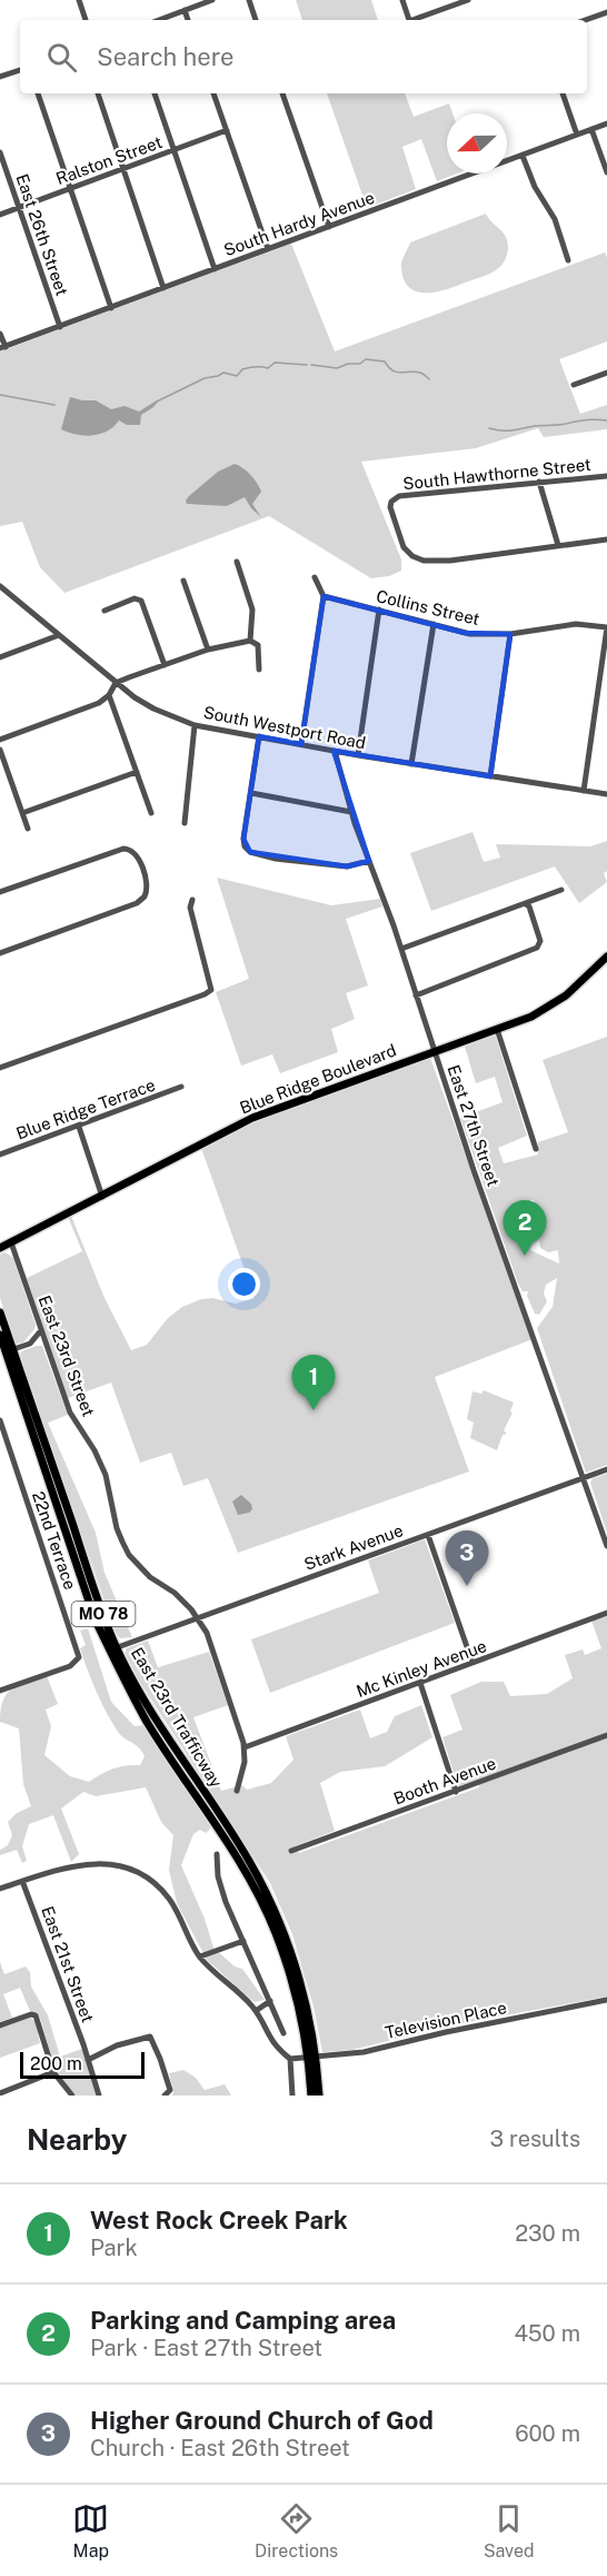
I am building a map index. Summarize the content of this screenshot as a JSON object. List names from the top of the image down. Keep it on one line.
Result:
{"streets":{"main road":["Blue Ridge Boulevard","MO 78","East 23rd Trafficway"],"street":["Ralston Street","South Hardy Avenue","East 26th Street","South Hawthorne Street","Collins Street","South Westport Road","Blue Ridge Terrace","East 27th Street","East 23rd Street","22nd Terrace","Stark Avenue","Mc Kinley Avenue","Booth Avenue","East 21st Street","Television Place"]},"crossings":[["Ralston Street","East 26th Street"],["South Hardy Avenue","East 26th Street"],["South Westport Road","East 27th Street"],["Blue Ridge Boulevard","East 27th Street"],["Blue Ridge Boulevard","East 23rd Street"],["East 27th Street","Stark Avenue"],["East 23rd Street","Stark Avenue"],["East 23rd Street","Mc Kinley Avenue"],["Stark Avenue","East 23rd Trafficway"],["East 23rd Trafficway","Television Place"]],"scale_bar":"200 m","north":"left","page":{"search":"Search here","pins":["2","1","3"],"scale":"200 m","heading":["Nearby","3 results"],"list":[{"mark":"1","name":"West Rock Creek Park","note":"Park","value":"230 m"},{"mark":"2","name":"Parking and Camping area","note":"Park · East 27th Street","value":"450 m"},{"mark":"3","name":"Higher Ground Church of God","note":"Church · East 26th Street","value":"600 m"}],"nav":["Map","Directions","Saved"]}}
